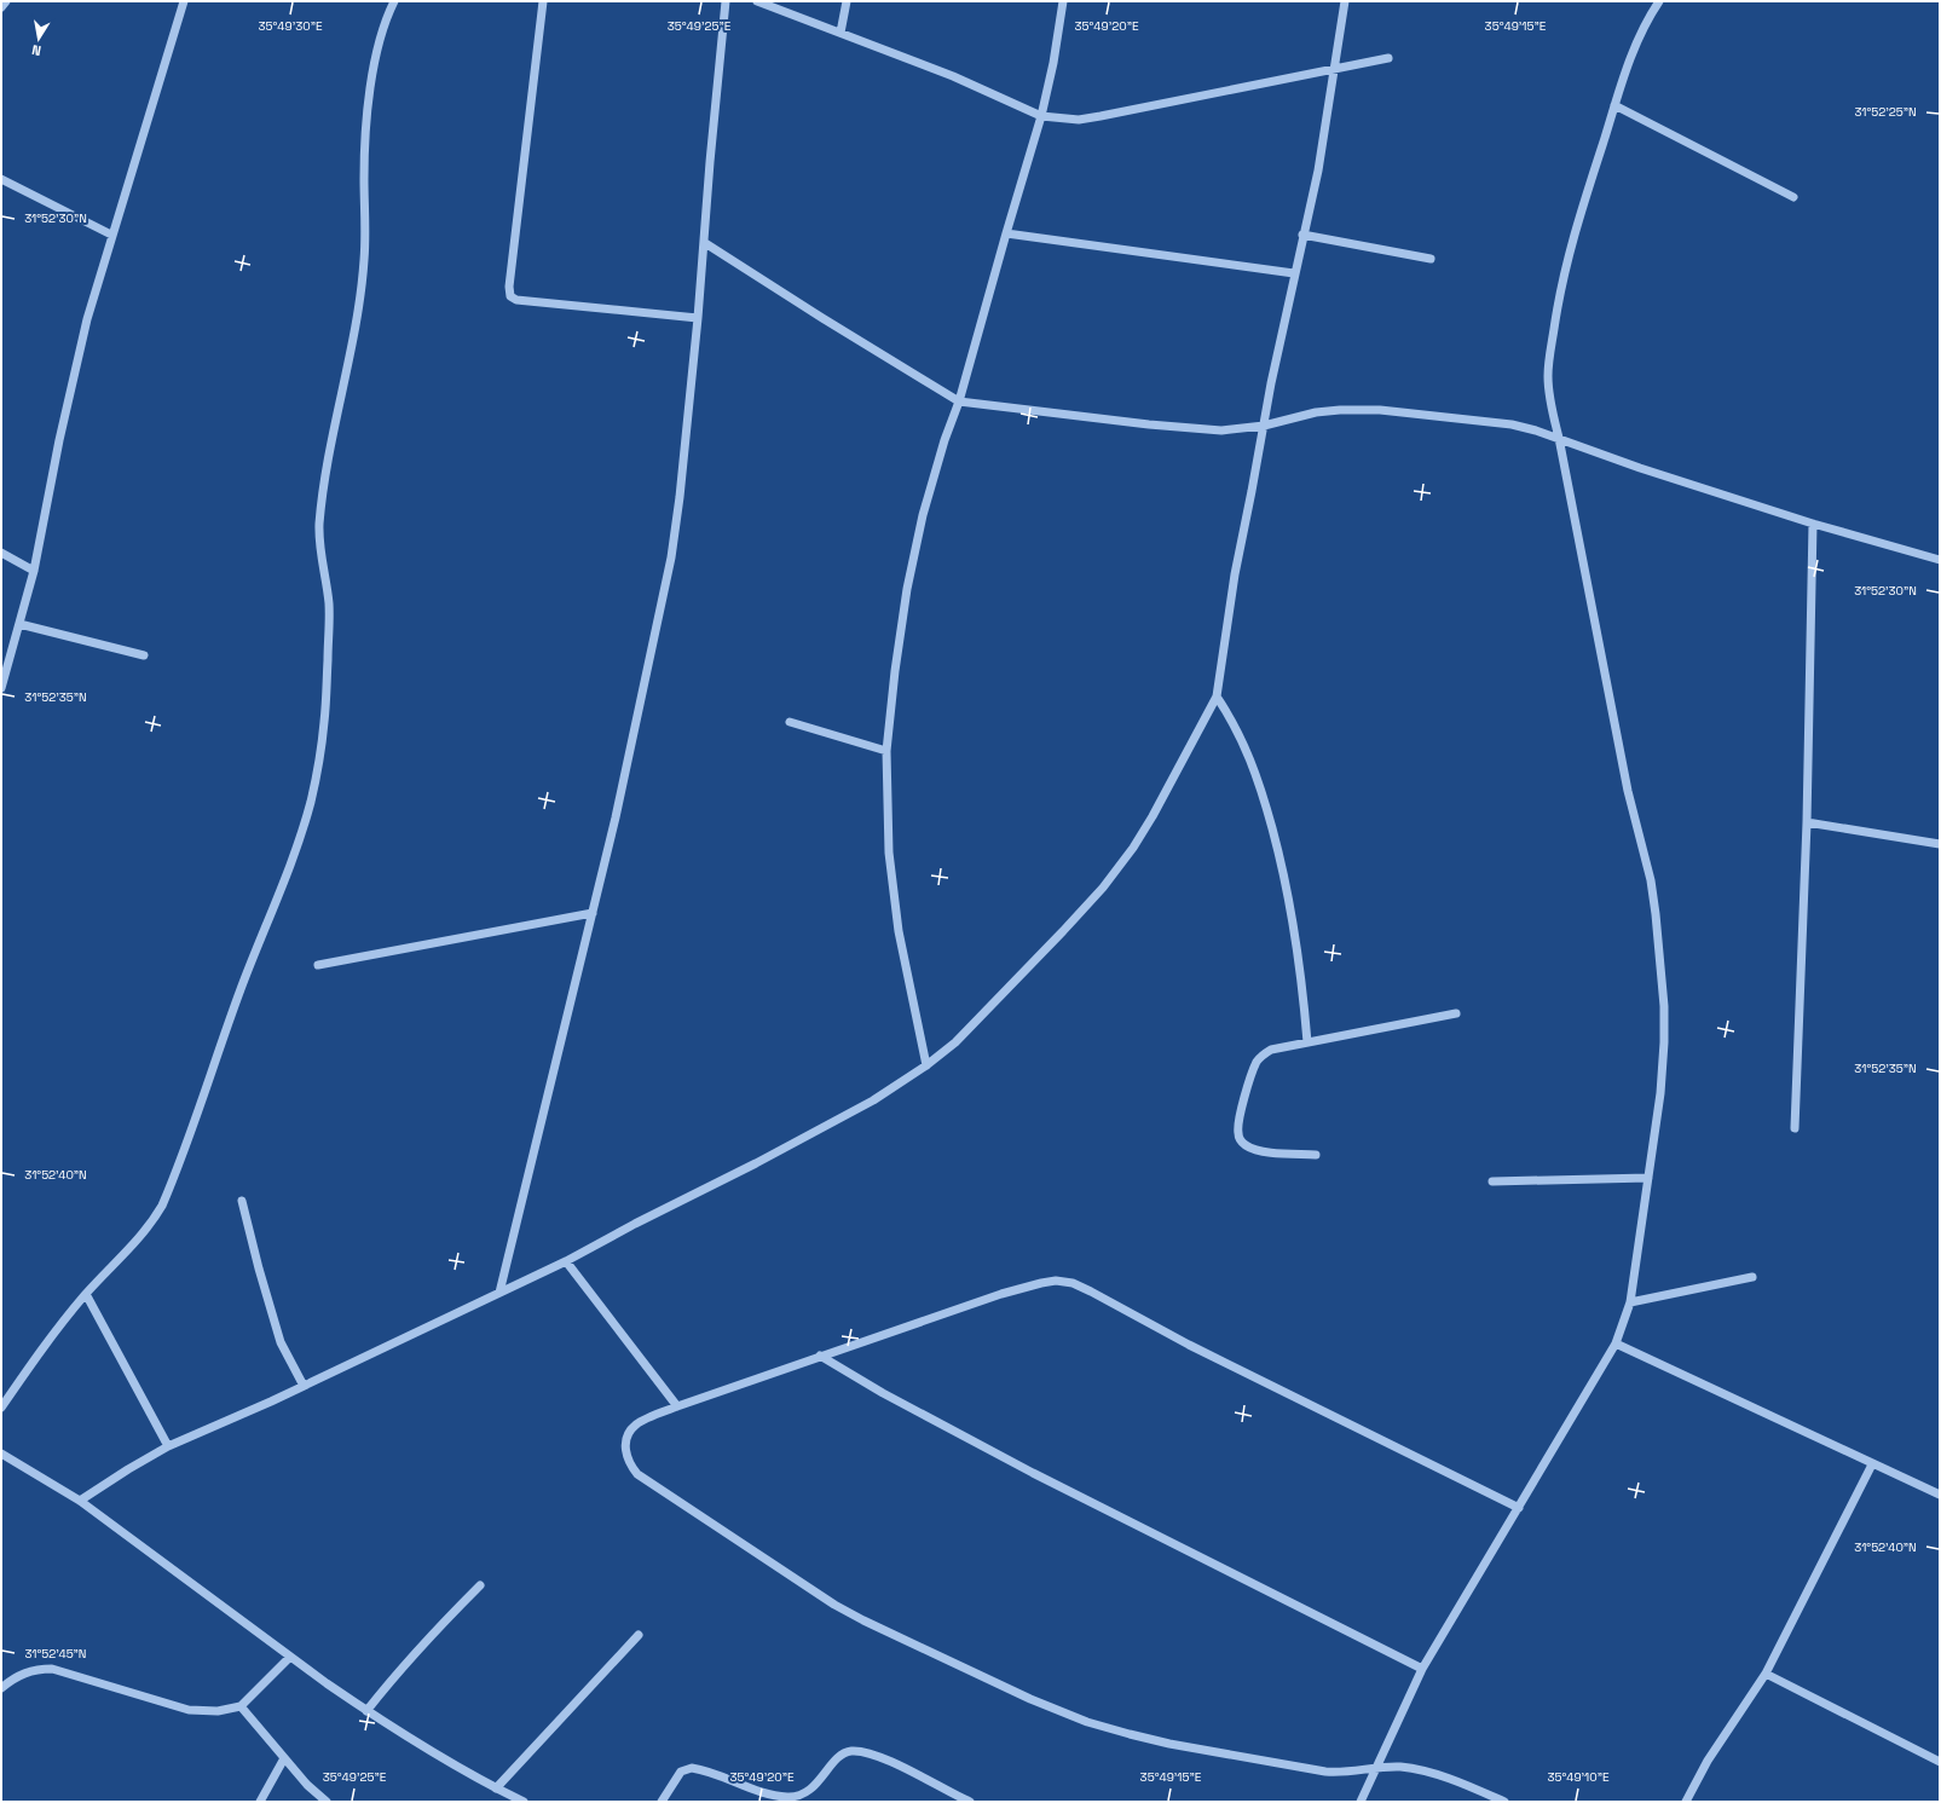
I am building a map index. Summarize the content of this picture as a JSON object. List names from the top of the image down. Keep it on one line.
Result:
{"north":"bottom","coordinates":["35°49'30\"E","35°49'25\"E","35°49'20\"E","35°49'15\"E","31°52'25\"N","31°52'30\"N","31°52'35\"N","31°52'40\"N","31°52'45\"N","35°49'10\"E"]}
